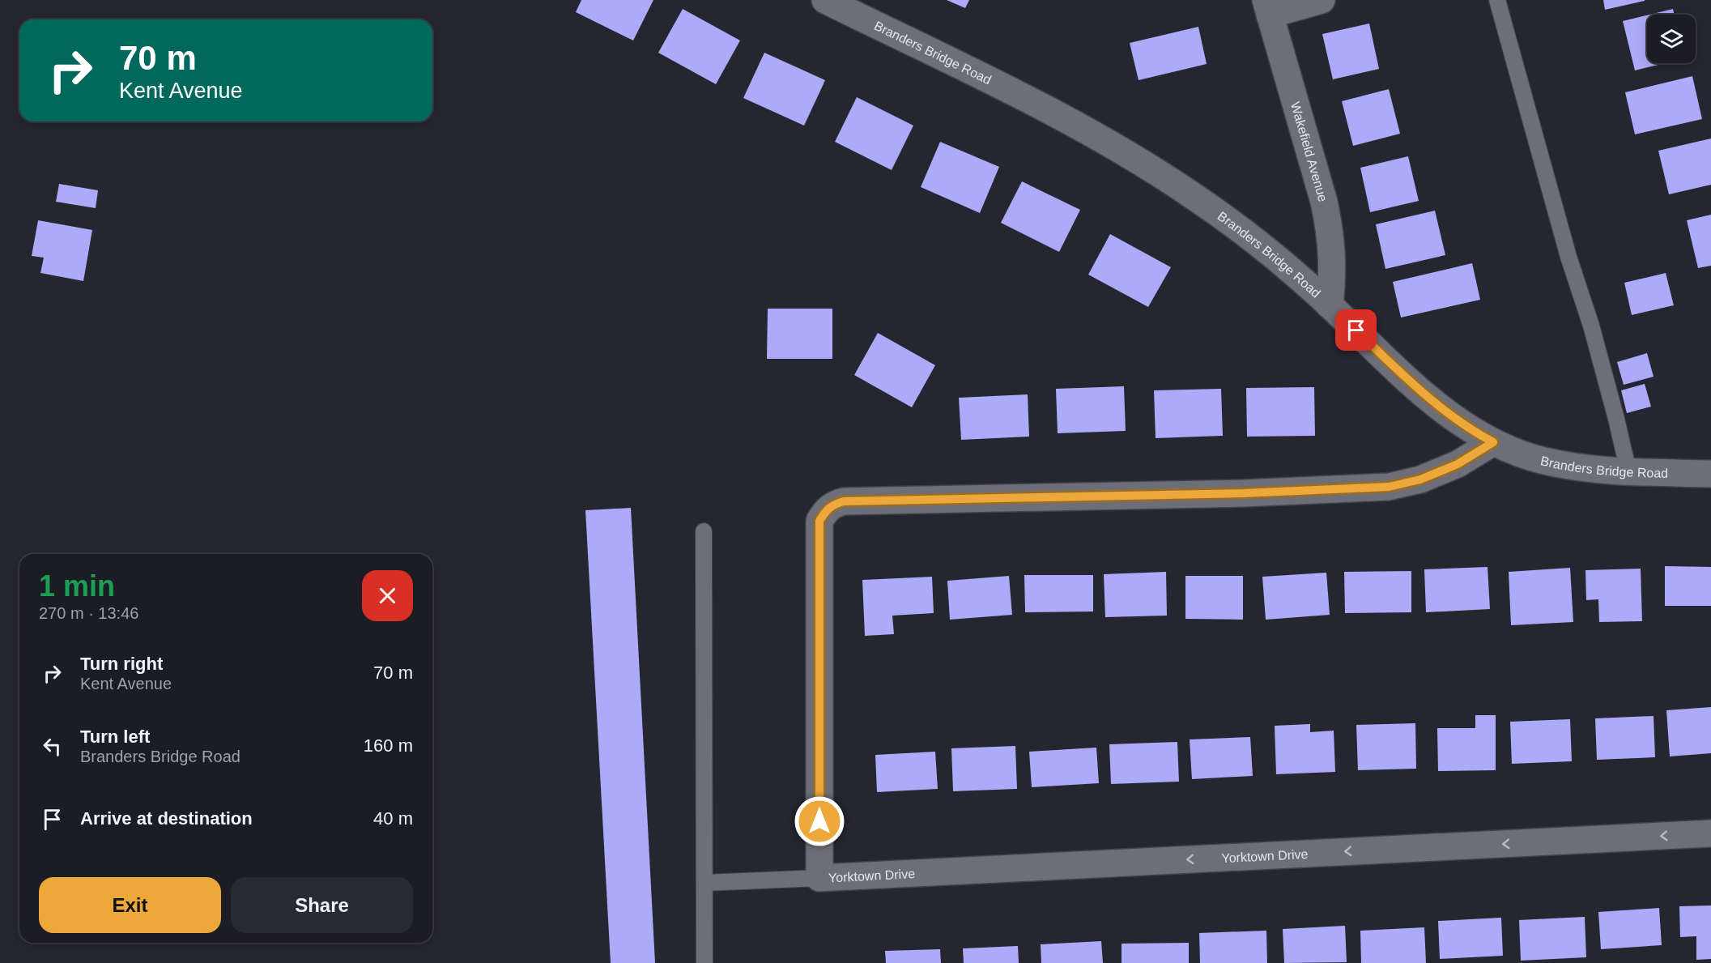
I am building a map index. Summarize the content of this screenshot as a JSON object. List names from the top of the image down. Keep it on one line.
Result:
{"streets":{"street":["Branders Bridge Road","Wakefield Avenue","Yorktown Drive"]},"crossings":[["Branders Bridge Road","Wakefield Avenue"]],"one_way":["Yorktown Drive"],"page":{"turn":["70 m","Kent Avenue"],"heading":["1 min","270 m · 13:46"],"list":[{"name":"Turn right","note":"Kent Avenue","value":"70 m"},{"name":"Turn left","note":"Branders Bridge Road","value":"160 m"},{"name":"Arrive at destination","value":"40 m"}],"buttons":["Exit","Share"]}}
